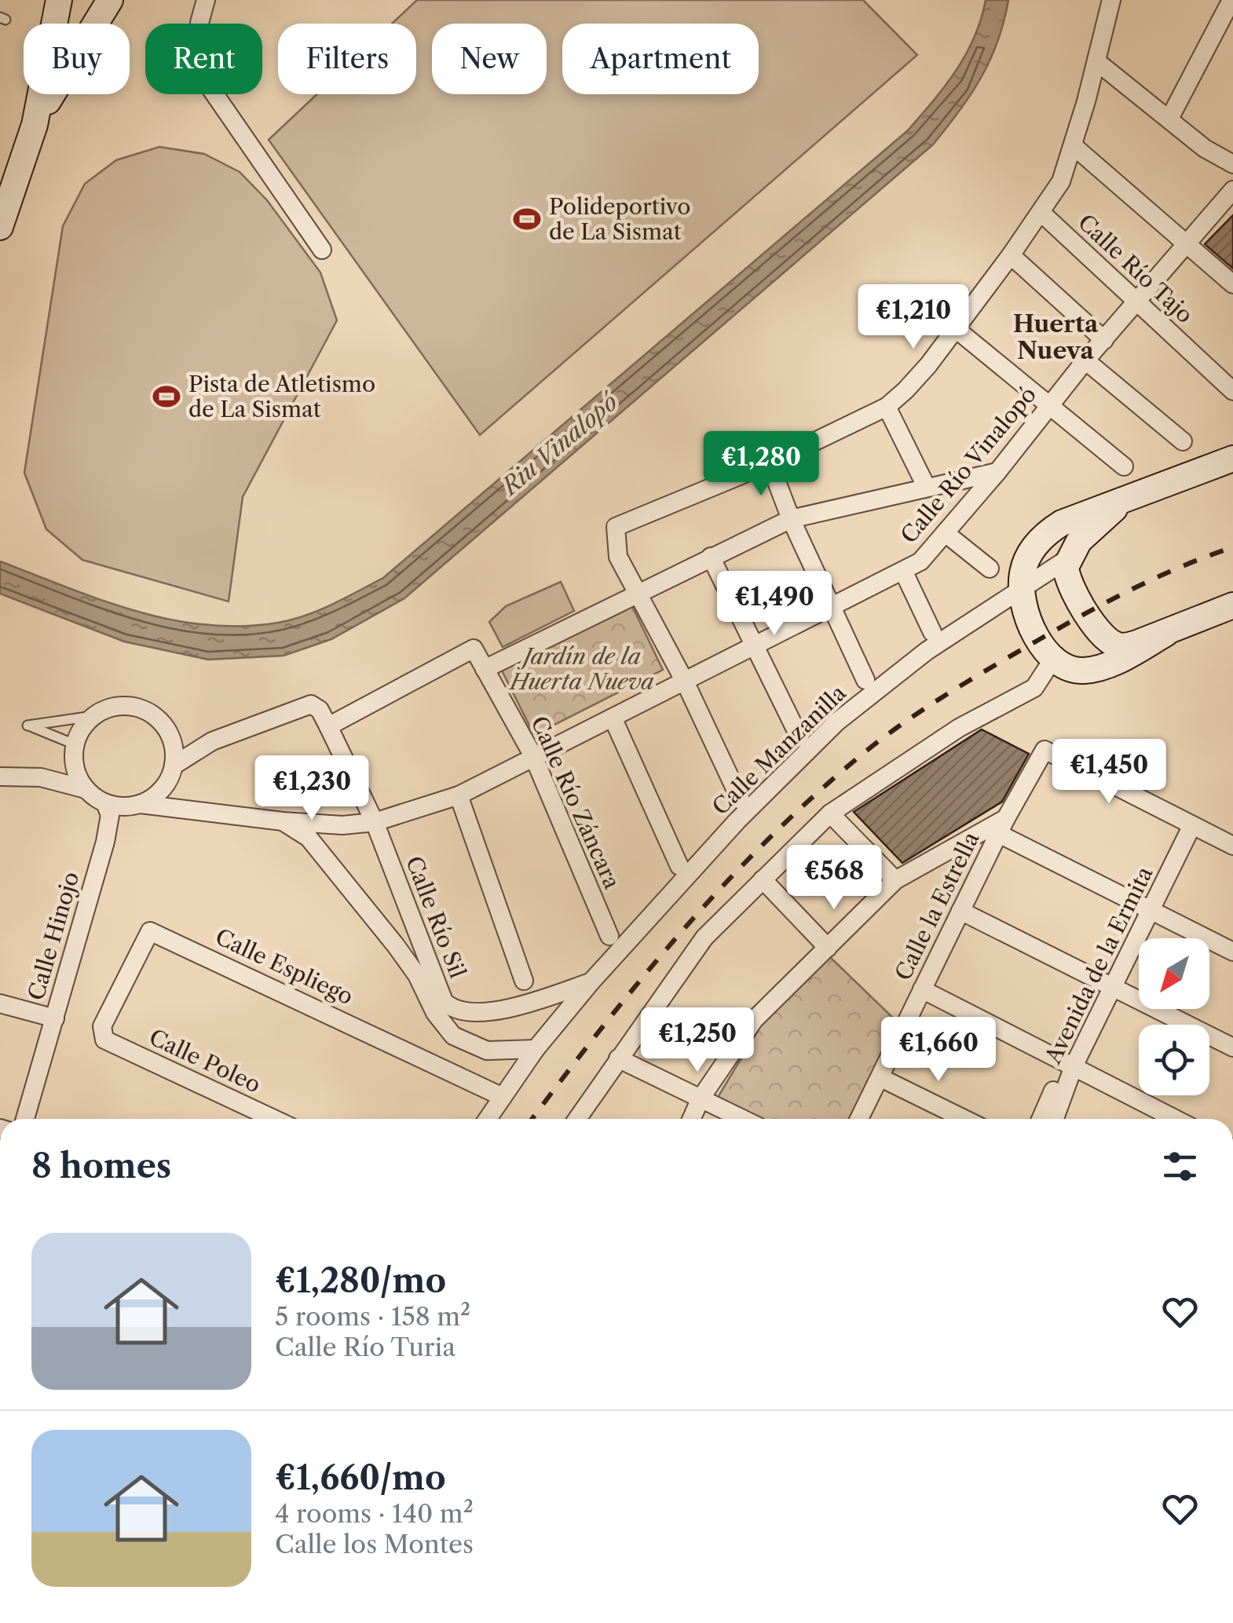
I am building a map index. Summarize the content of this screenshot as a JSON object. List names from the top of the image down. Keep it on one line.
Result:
{"streets":{"street":["Calle Río Tajo","Calle Río Vinalopó","Calle Manzanilla","Calle Río Záncara","Calle la Estrella","Calle Río Sil","Calle Hinojo","Avenida de la Ermita","Calle Espliego","Calle Poleo"]},"crossings":[["Calle Río Tajo","Calle Río Vinalopó"],["Calle Río Vinalopó","Calle Río Záncara"],["Calle Río Vinalopó","Calle Río Sil"],["Calle Río Vinalopó","Calle Hinojo"],["Calle Manzanilla","Calle Río Sil"],["Calle Manzanilla","Calle Espliego"],["Calle Río Záncara","Calle Río Sil"],["Calle la Estrella","Avenida de la Ermita"],["Calle Espliego","Calle Poleo"]],"districts":["Huerta Nueva"],"water":["Riu Vinalopó"],"parks":["Jardín de la Huerta Nueva"],"places":{"sports":["Polideportivo de La Sismat","Pista de Atletismo de La Sismat"]},"north":"bottom left","page":{"chip":["Buy","Rent","Filters","New","Apartment"],"price":["€1,210","€1,280","€1,490","€1,450","€1,230","€568","€1,250","€1,660"],"heading":"8 homes","list":[{"name":"€1,280/mo","note":"5 rooms · 158 m² · Calle Río Turia"},{"name":"€1,660/mo","note":"4 rooms · 140 m² · Calle los Montes"}]}}
